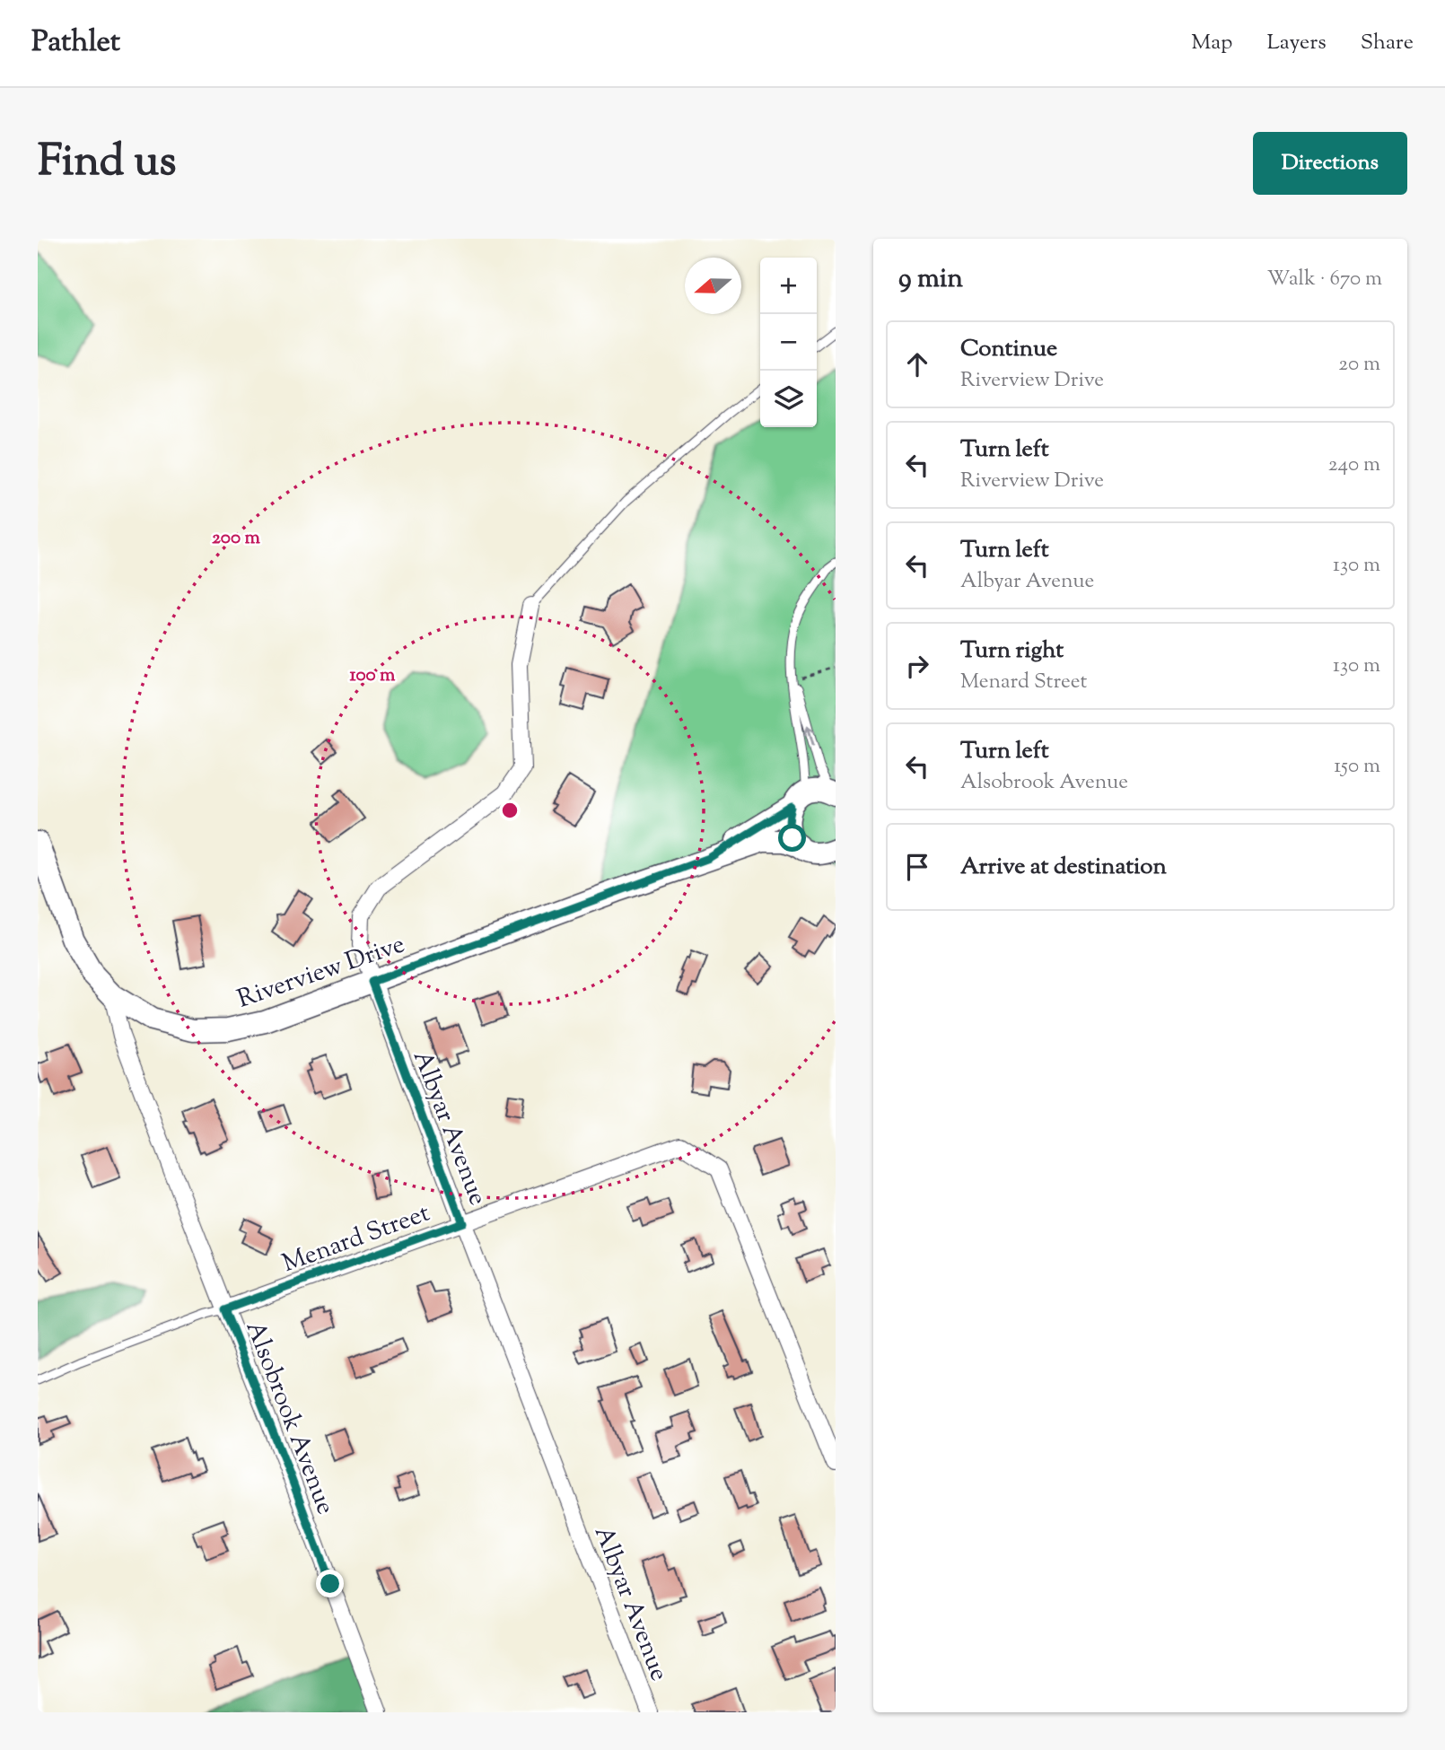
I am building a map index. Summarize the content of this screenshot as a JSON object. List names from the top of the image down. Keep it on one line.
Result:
{"streets":{"street":["Riverview Drive","Albyar Avenue","Menard Street","Alsobrook Avenue"]},"crossings":[["Riverview Drive","Albyar Avenue"],["Riverview Drive","Alsobrook Avenue"],["Albyar Avenue","Menard Street"],["Menard Street","Alsobrook Avenue"]],"north":"left","page":{"header":"Pathlet","nav":["Map","Layers","Share"],"title":"Find us","buttons":"Directions","heading":["9 min","Walk · 670 m"],"map_buttons":["+","−"],"list":[["Continue","Riverview Drive","20 m"],["Turn left","Riverview Drive","240 m"],["Turn left","Albyar Avenue","130 m"],["Turn right","Menard Street","130 m"],["Turn left","Alsobrook Avenue","150 m"],"Arrive at destination"]},"rings":["200 m","100 m"]}
